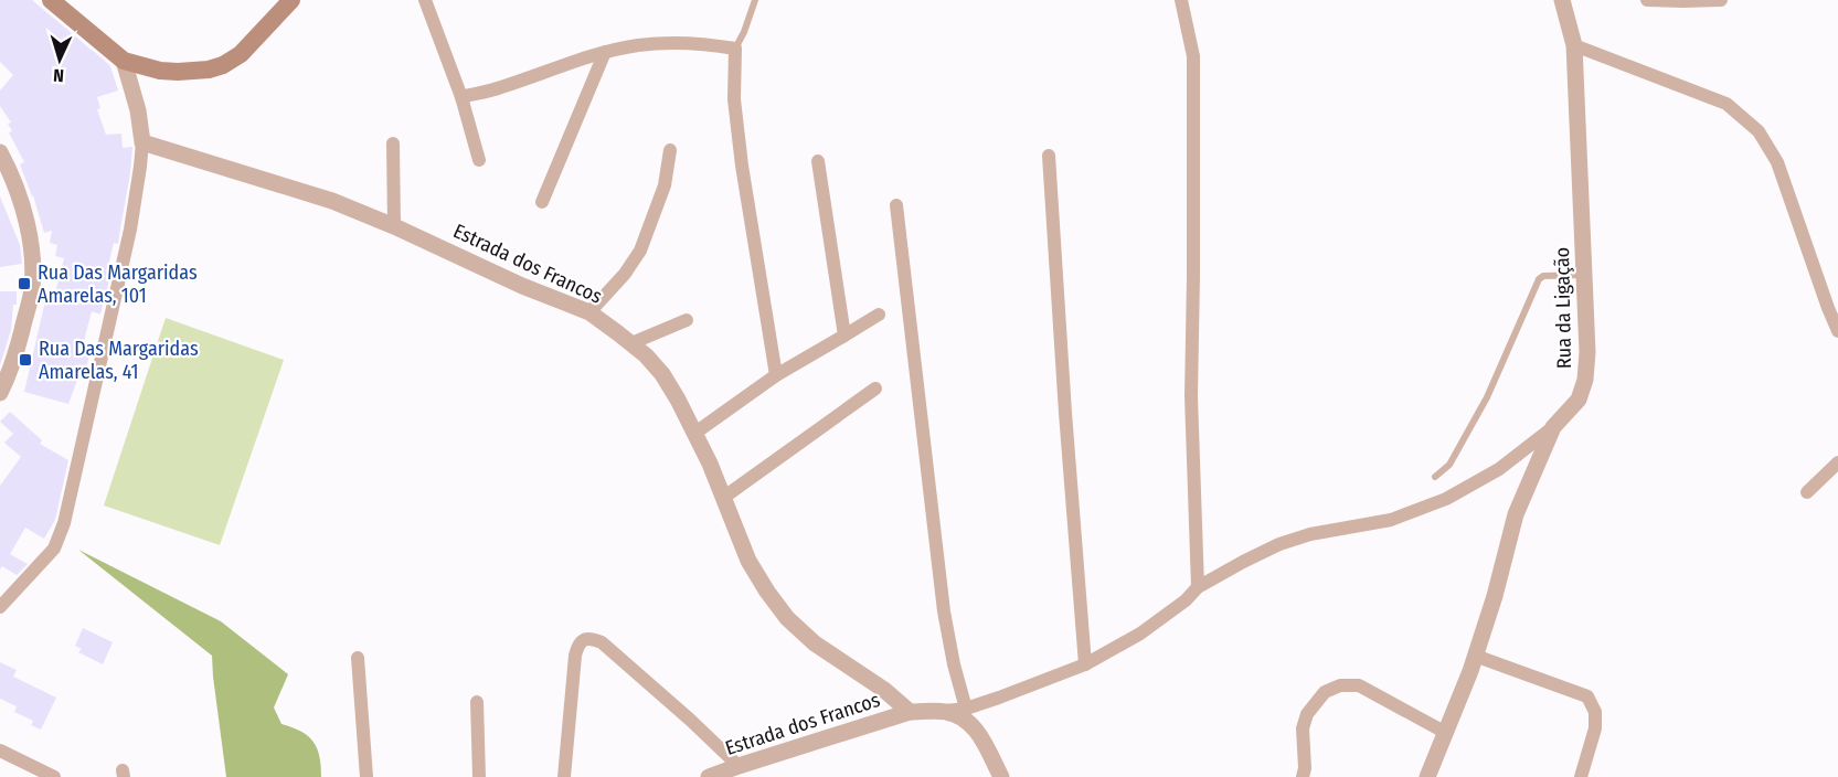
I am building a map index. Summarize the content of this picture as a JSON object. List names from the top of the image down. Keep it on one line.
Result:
{"streets":{"street":["Estrada dos Francos","Rua da Ligação"]},"places":{"transit":["Rua Das Margaridas Amarelas, 101","Rua Das Margaridas Amarelas, 41"]},"north":"bottom"}
